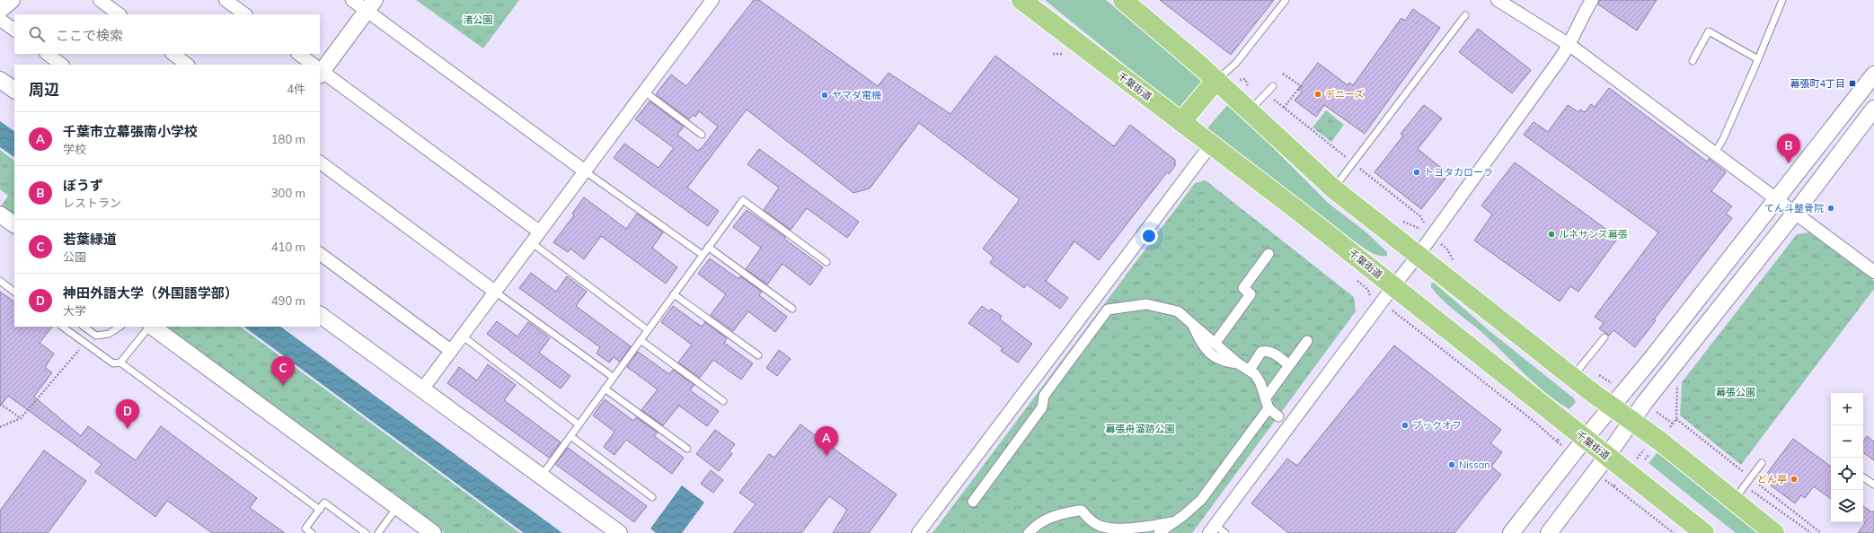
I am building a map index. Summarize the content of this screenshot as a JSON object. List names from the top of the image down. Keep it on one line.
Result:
{"streets":{"highway":["千葉街道"]},"parks":["渚公園","幕張公園","幕張舟溜跡公園"],"places":{"transit":["幕張町4丁目"],"other":["デニーズ","ヤマダ電機","トヨタカローラ","てん斗整骨院","ルネサンス幕張","ブックオフ","Nissan","どん亭"]},"page":{"search":"ここで検索","heading":["周辺","4件"],"list":[{"mark":"A","name":"千葉市立幕張南小学校","note":"学校","value":"180 m"},{"mark":"B","name":"ぼうず","note":"レストラン","value":"300 m"},{"mark":"C","name":"若葉緑道","note":"公園","value":"410 m"},{"mark":"D","name":"神田外語大学（外国語学部）","note":"大学","value":"490 m"}],"pins":["B","C","D","A"],"map_buttons":["+","−"]}}
